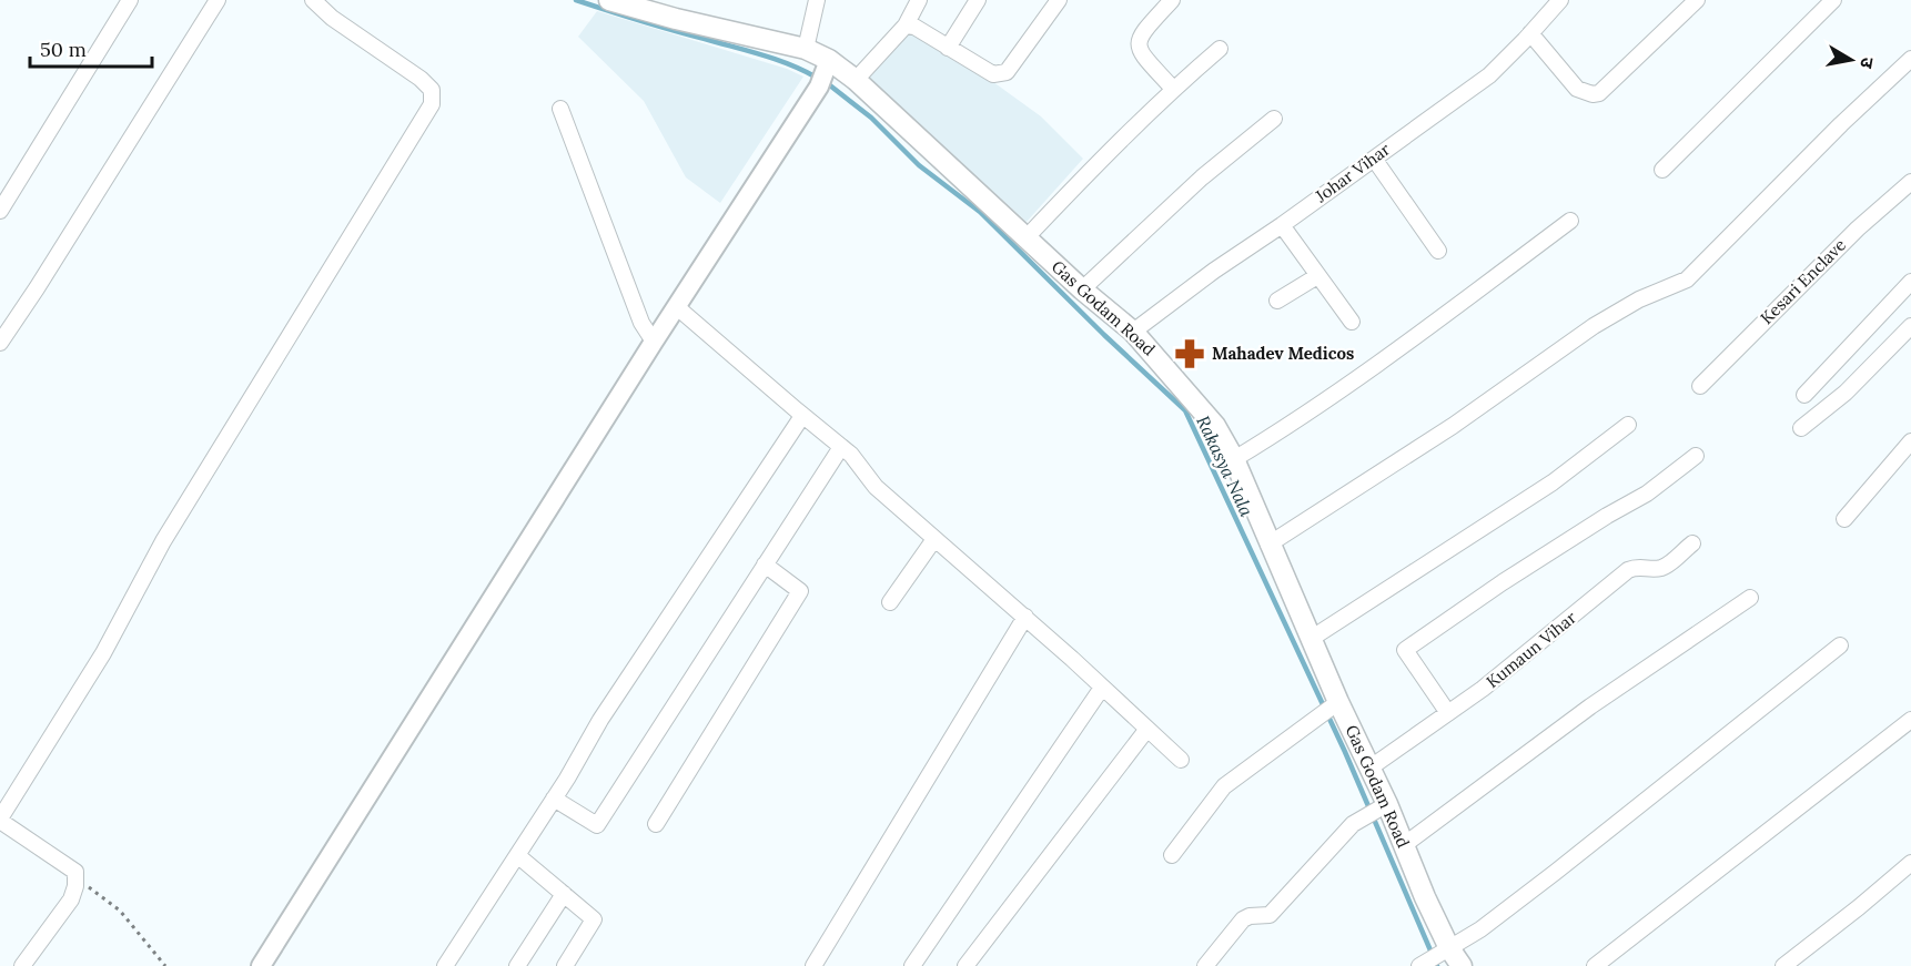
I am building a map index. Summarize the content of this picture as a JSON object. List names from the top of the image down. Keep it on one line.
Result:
{"streets":{"main road":["Gas Godam Road"],"street":["Johar Vihar","Kesari Enclave","Kumaun Vihar"]},"crossings":[["Johar Vihar","Gas Godam Road"],["Gas Godam Road","Kumaun Vihar"]],"water":["Rakasya Nala"],"places":{"pharmacy":["Mahadev Medicos"]},"scale_bar":"50 m","north":"right"}
